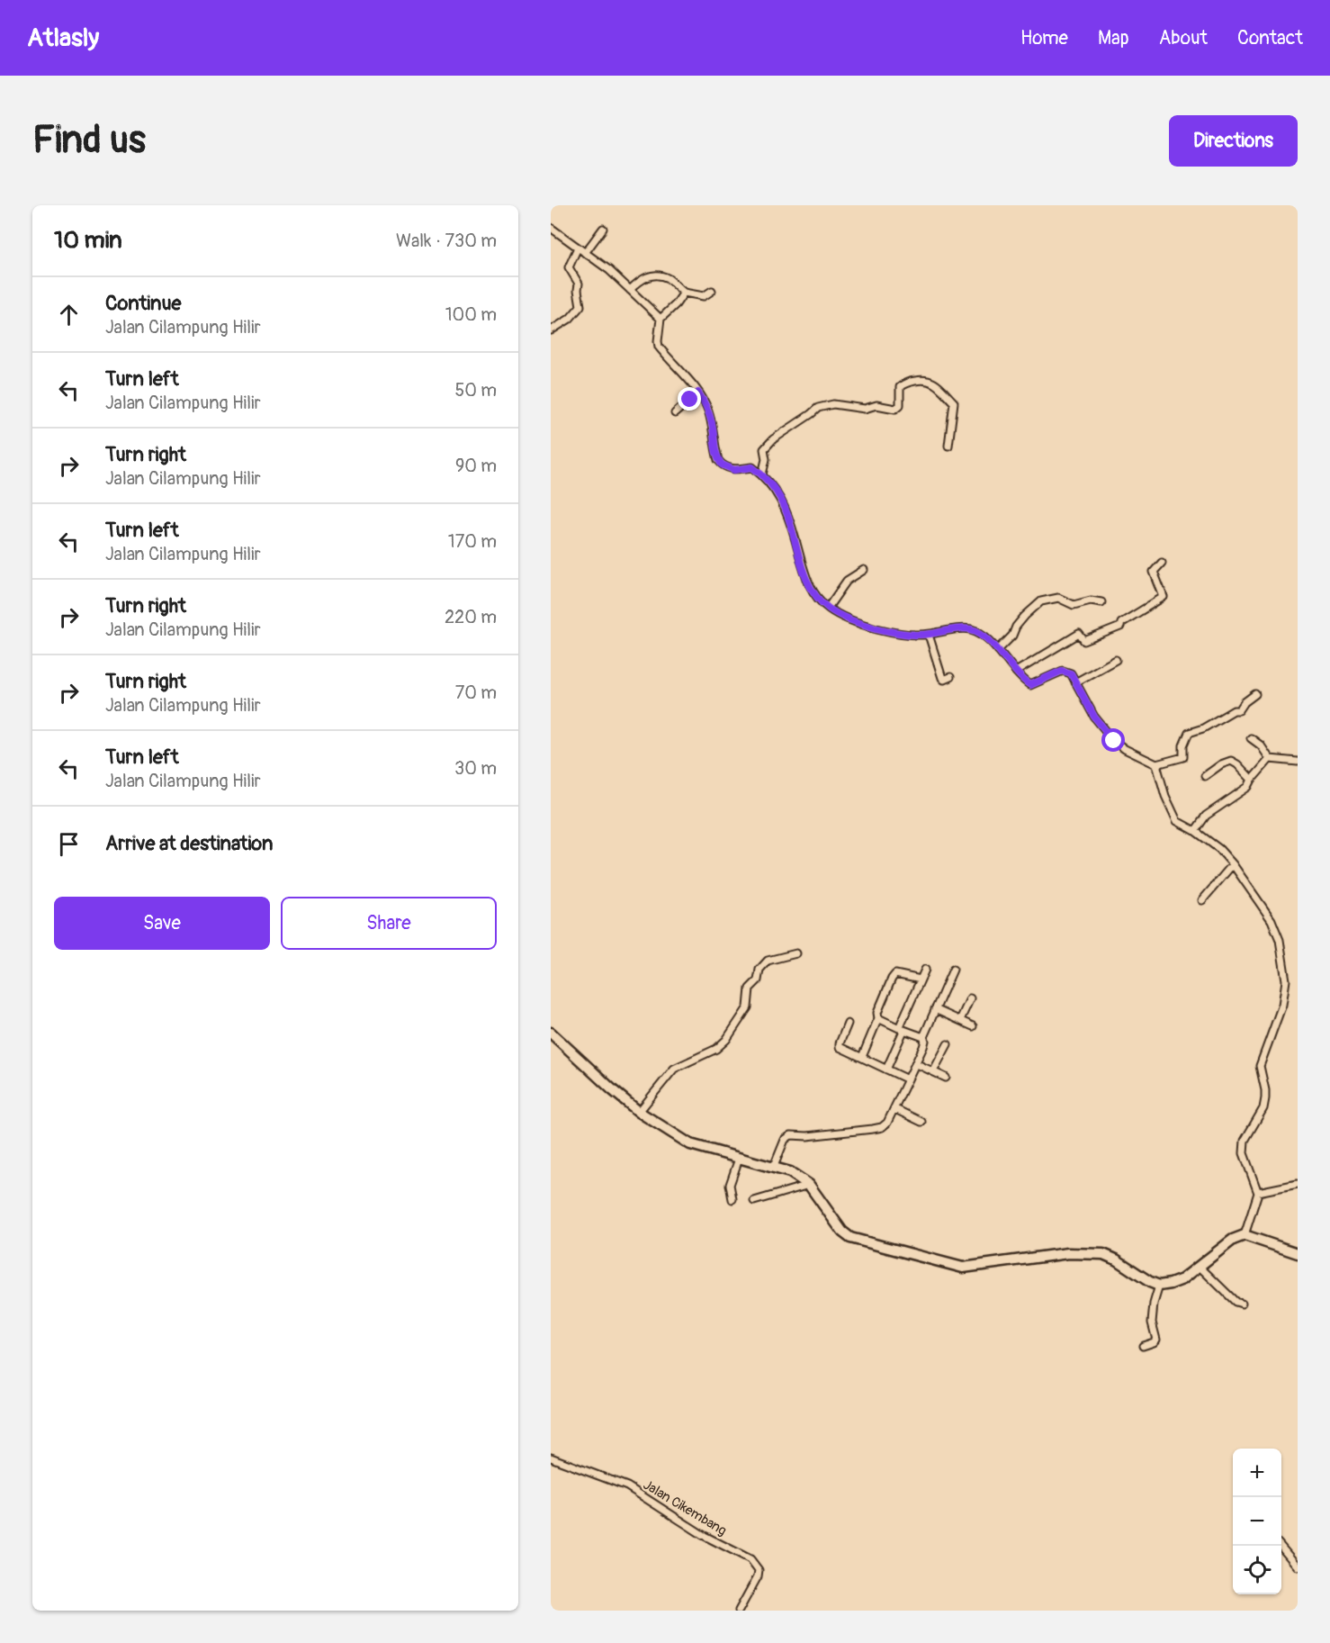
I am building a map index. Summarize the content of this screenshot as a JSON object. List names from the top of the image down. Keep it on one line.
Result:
{"streets":{"street":["Jalan Cikembang"]},"page":{"header":"Atlasly","nav":["Home","Map","About","Contact"],"buttons":["Directions",["Save","Share"]],"title":"Find us","heading":["10 min","Walk · 730 m"],"list":[["Continue","Jalan Cilampung Hilir","100 m"],["Turn left","Jalan Cilampung Hilir","50 m"],["Turn right","Jalan Cilampung Hilir","90 m"],["Turn left","Jalan Cilampung Hilir","170 m"],["Turn right","Jalan Cilampung Hilir","220 m"],["Turn right","Jalan Cilampung Hilir","70 m"],["Turn left","Jalan Cilampung Hilir","30 m"],"Arrive at destination"],"map_buttons":["+","−"]}}
